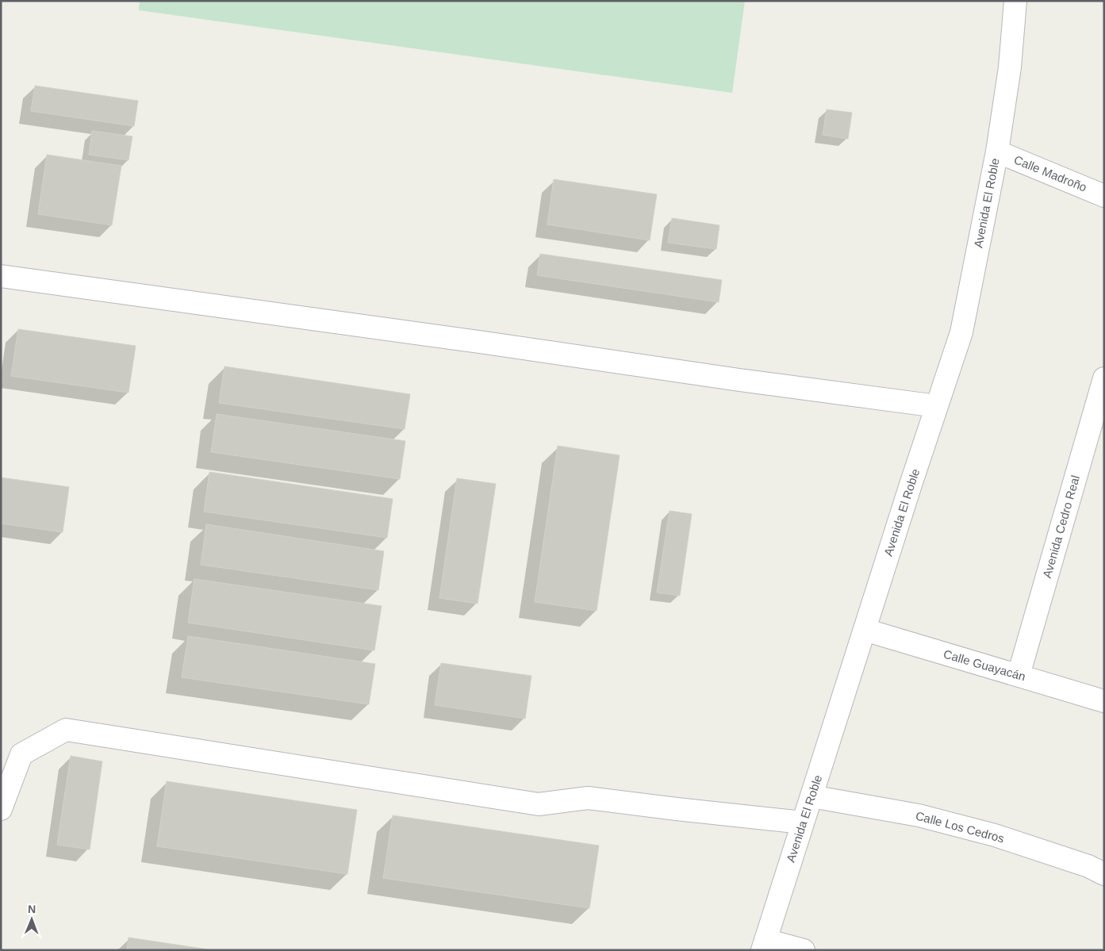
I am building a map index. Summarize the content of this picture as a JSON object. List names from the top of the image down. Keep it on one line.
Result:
{"streets":{"street":["Calle Madroño","Avenida El Roble","Avenida Cedro Real","Calle Guayacán","Calle Los Cedros"]},"crossings":[["Calle Madroño","Avenida El Roble"],["Avenida El Roble","Calle Guayacán"],["Avenida El Roble","Calle Los Cedros"],["Avenida Cedro Real","Calle Guayacán"]],"north":"top"}
